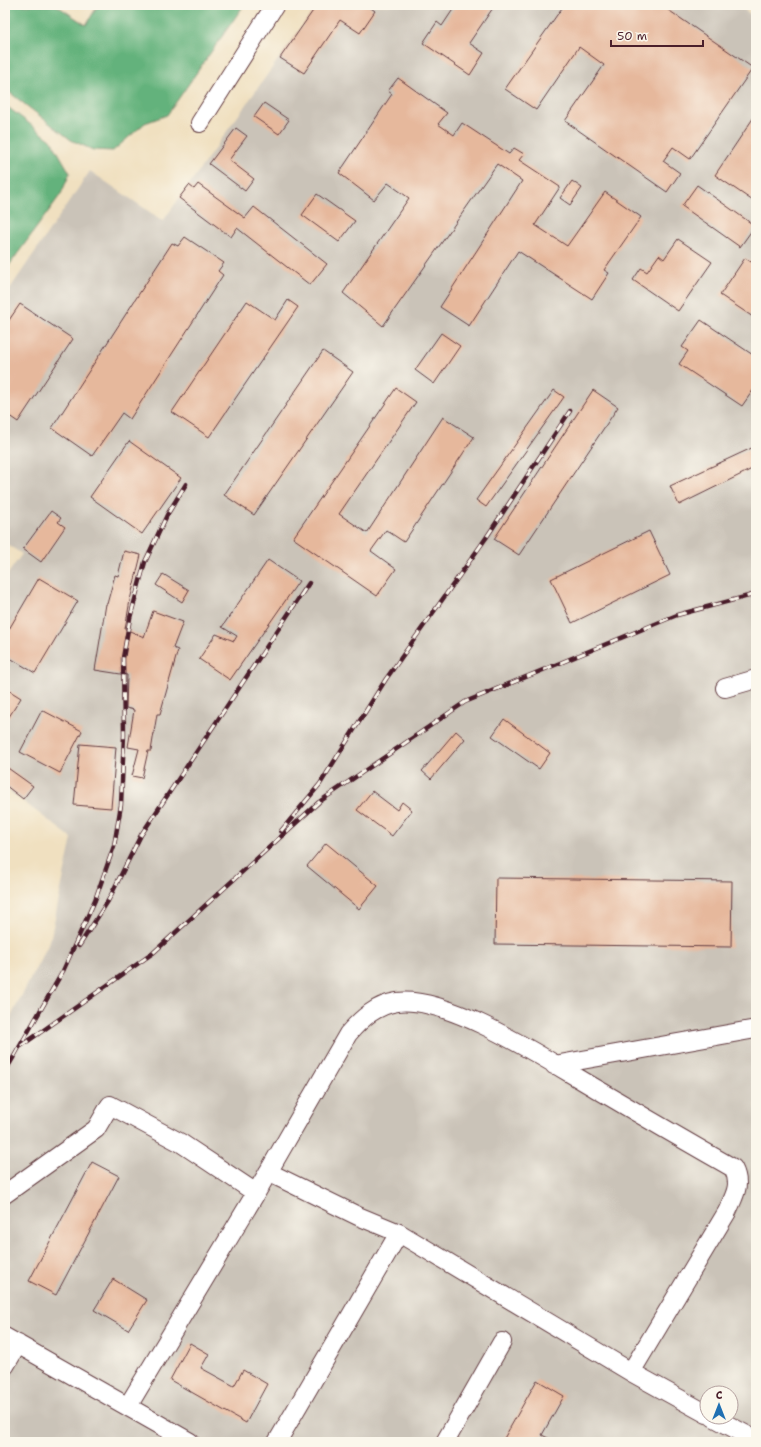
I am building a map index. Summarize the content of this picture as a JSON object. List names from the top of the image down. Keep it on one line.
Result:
{"scale_bar":"50 m","north":"top"}
